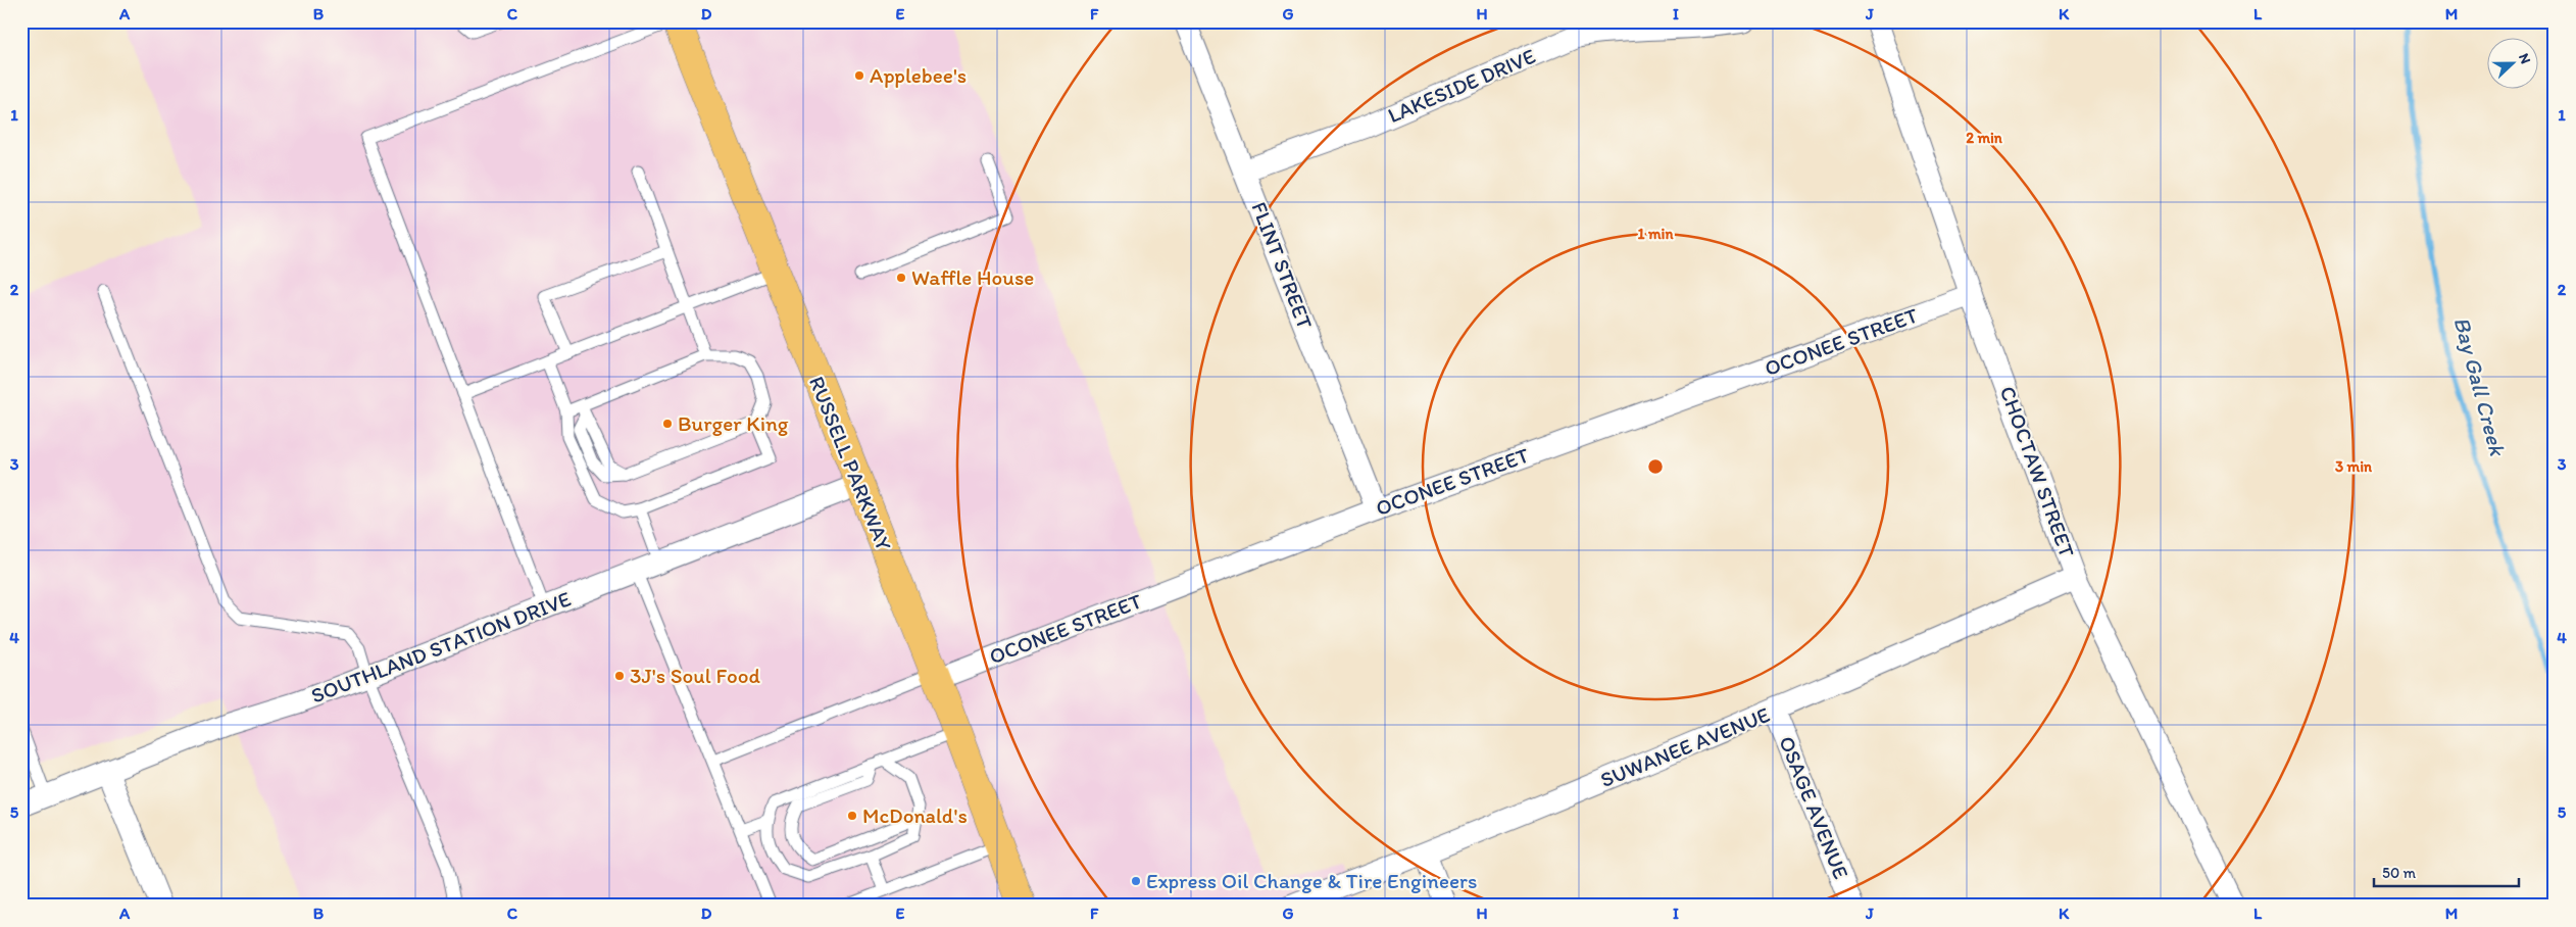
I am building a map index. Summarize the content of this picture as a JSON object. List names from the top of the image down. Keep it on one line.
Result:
{"streets":{"main road":["RUSSELL PARKWAY"],"street":["LAKESIDE DRIVE","FLINT STREET","OCONEE STREET","CHOCTAW STREET","SOUTHLAND STATION DRIVE","SUWANEE AVENUE","OSAGE AVENUE"]},"crossings":[["LAKESIDE DRIVE","FLINT STREET"],["FLINT STREET","OCONEE STREET"],["OCONEE STREET","RUSSELL PARKWAY"],["OCONEE STREET","CHOCTAW STREET"],["RUSSELL PARKWAY","SOUTHLAND STATION DRIVE"],["CHOCTAW STREET","SUWANEE AVENUE"],["SUWANEE AVENUE","OSAGE AVENUE"]],"water":["Bay Gall Creek"],"places":["Applebee's","Waffle House","Burger King","3J's Soul Food","McDonald's","Express Oil Change & Tire Engineers"],"scale_bar":"50 m","north":"right","grid":{"columns":["A","B","C","D","E","F","G","H","I","J","K","L","M"],"rows":["1","2","3","4","5"]},"rings":["2 min","1 min","3 min"]}
